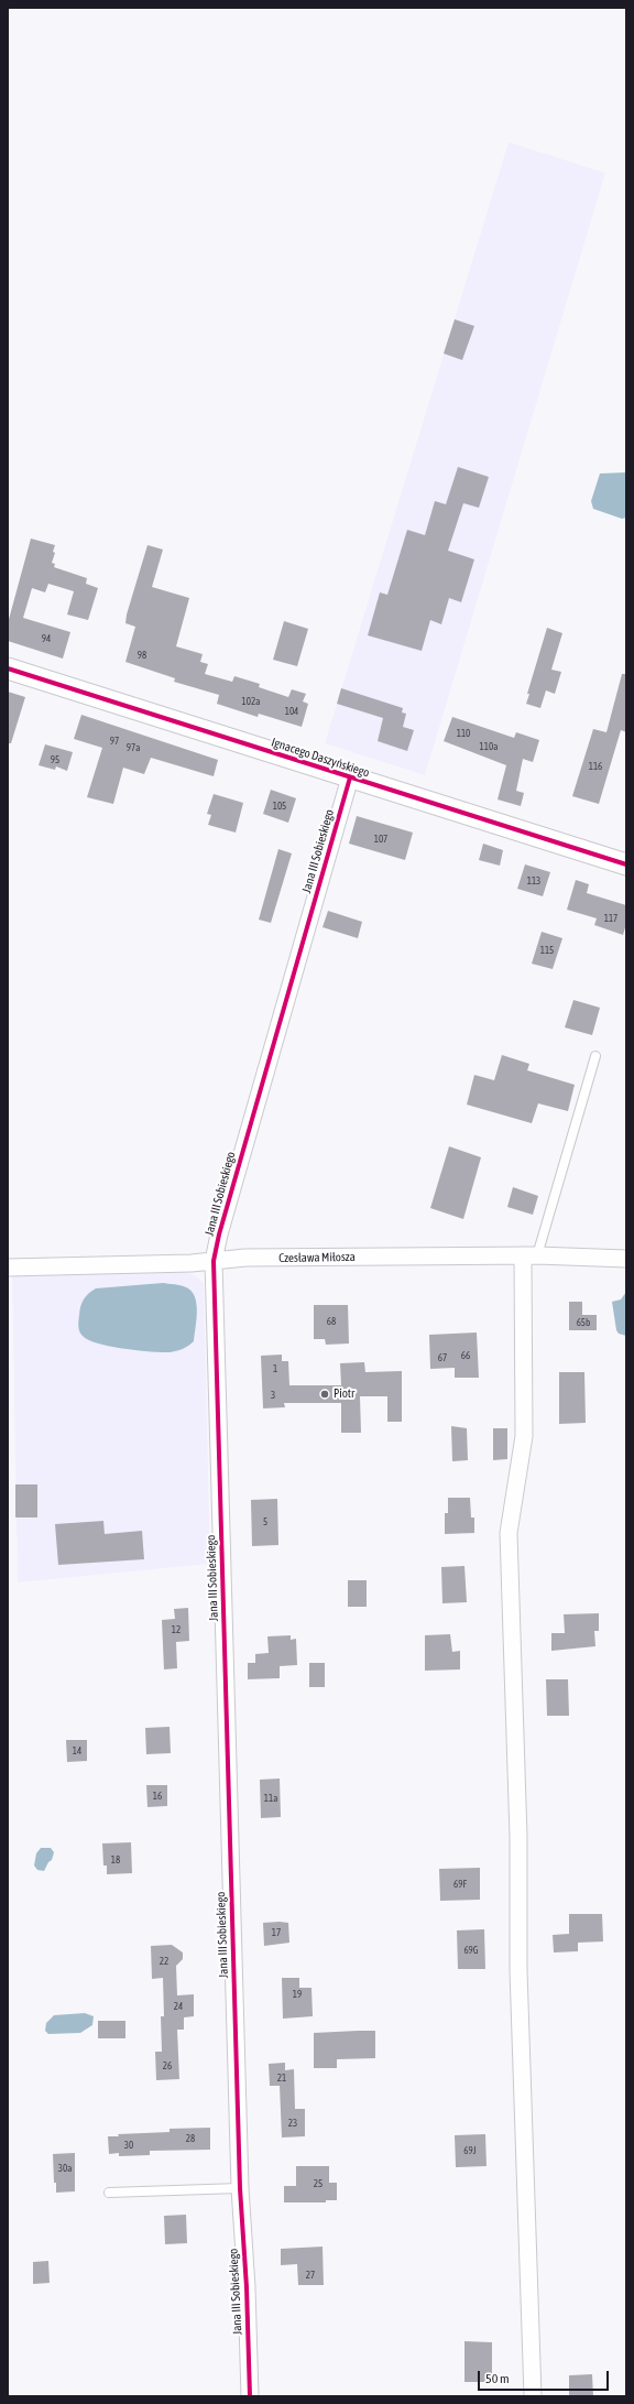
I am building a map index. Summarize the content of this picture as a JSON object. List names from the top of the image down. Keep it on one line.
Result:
{"streets":{"street":["Ignacego Daszyńskiego","Jana III Sobieskiego","Czesława Miłosza"]},"crossings":[["Ignacego Daszyńskiego","Jana III Sobieskiego"],["Jana III Sobieskiego","Czesława Miłosza"]],"places":["Piotr"],"house_numbers":["94","98","102a","104","110","97","110a","97a","95","116","105","107","113","117","115","68","65b","66","67","1","3","5","12","14","16","11a","18","69F","17","69G","22","19","24","26","21","23","28","30","69J","30a","25","27"],"scale_bar":"50 m"}
